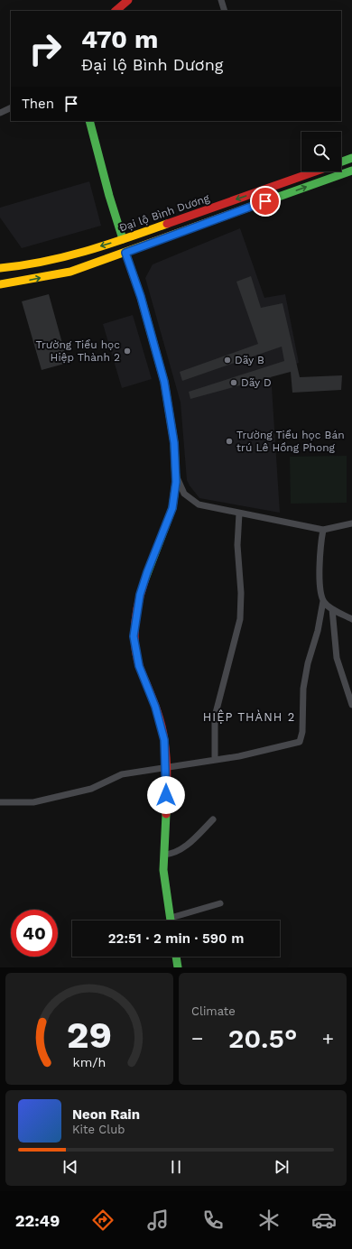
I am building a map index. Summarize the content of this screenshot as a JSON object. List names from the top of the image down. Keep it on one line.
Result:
{"streets":{"main road":["Đại lộ Bình Dương"]},"districts":["HIỆP THÀNH 2"],"places":["Trường Tiểu học Hiệp Thành 2","Dãy B","Dãy D","Trường Tiểu học Bán trú Lê Hồng Phong"],"page":{"turn":["470 m","Đại lộ Bình Dương"],"then":"Then","limit":"40","trip":"22:51 · 2 min · 590 m","tile":"Climate","heat":["−","20.5°","+"],"song":["Neon Rain","Kite Club"],"tabs":"22:49","gauge":["29","km/h"]}}
